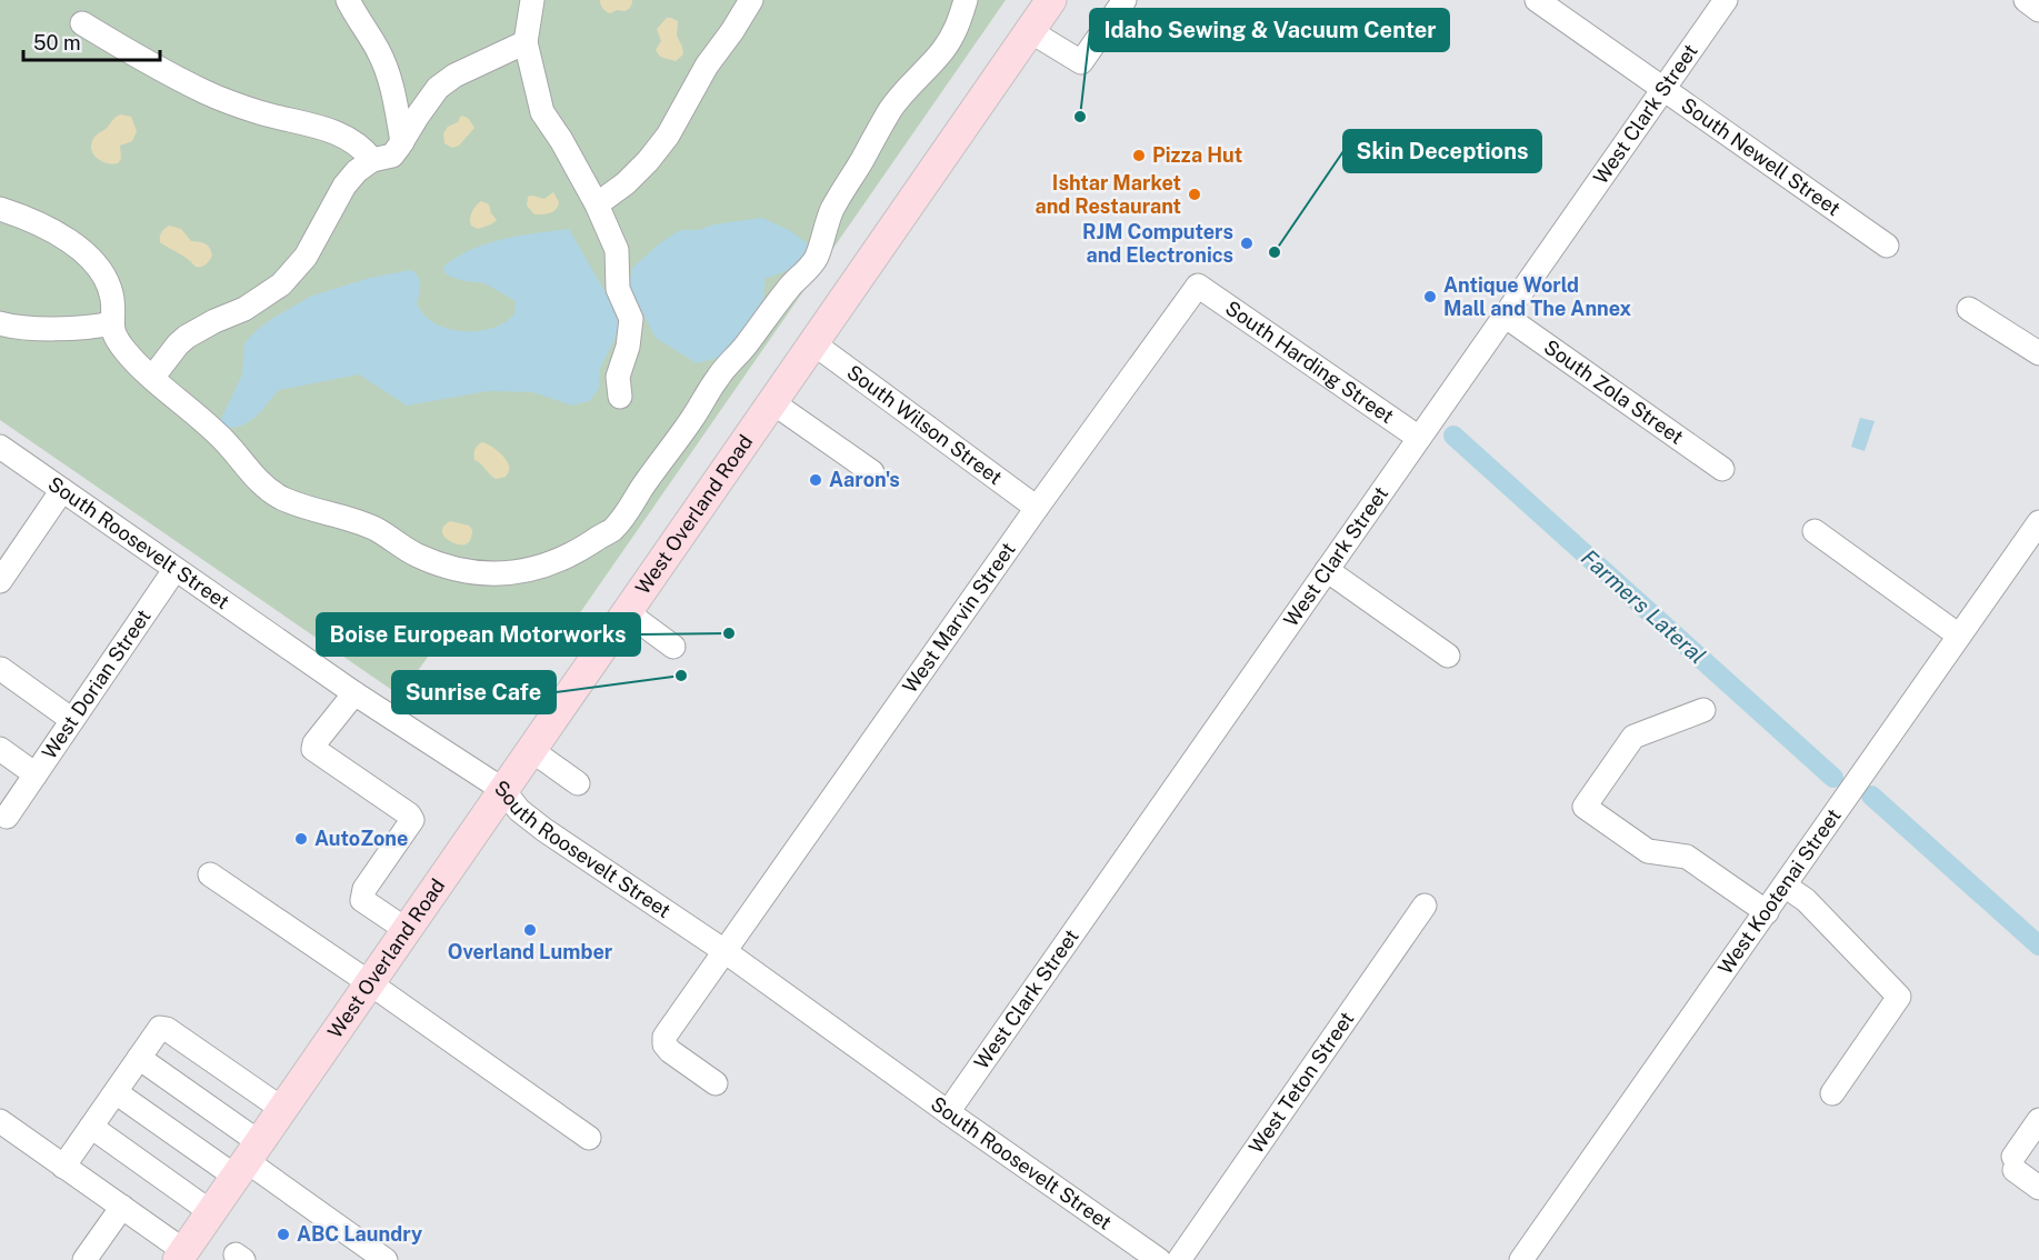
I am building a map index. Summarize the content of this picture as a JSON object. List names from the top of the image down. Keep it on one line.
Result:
{"streets":{"main road":["West Overland Road"],"street":["West Clark Street","South Newell Street","South Harding Street","South Zola Street","South Wilson Street","South Roosevelt Street","West Marvin Street","West Dorian Street","West Kootenai Street","West Teton Street"]},"crossings":[["West Clark Street","South Newell Street"],["West Clark Street","South Harding Street"],["West Clark Street","South Zola Street"],["West Clark Street","South Roosevelt Street"],["South Harding Street","West Marvin Street"],["South Wilson Street","West Overland Road"],["South Wilson Street","West Marvin Street"],["West Overland Road","South Roosevelt Street"],["South Roosevelt Street","West Marvin Street"],["South Roosevelt Street","West Dorian Street"]],"water":["Farmers Lateral"],"places":["Idaho Sewing & Vacuum Center","Pizza Hut","Ishtar Market and Restaurant","RJM Computers and Electronics","Skin Deceptions","Antique World Mall and The Annex","Aaron's","Boise European Motorworks","Sunrise Cafe","AutoZone","Overland Lumber","ABC Laundry"],"scale_bar":"50 m"}
